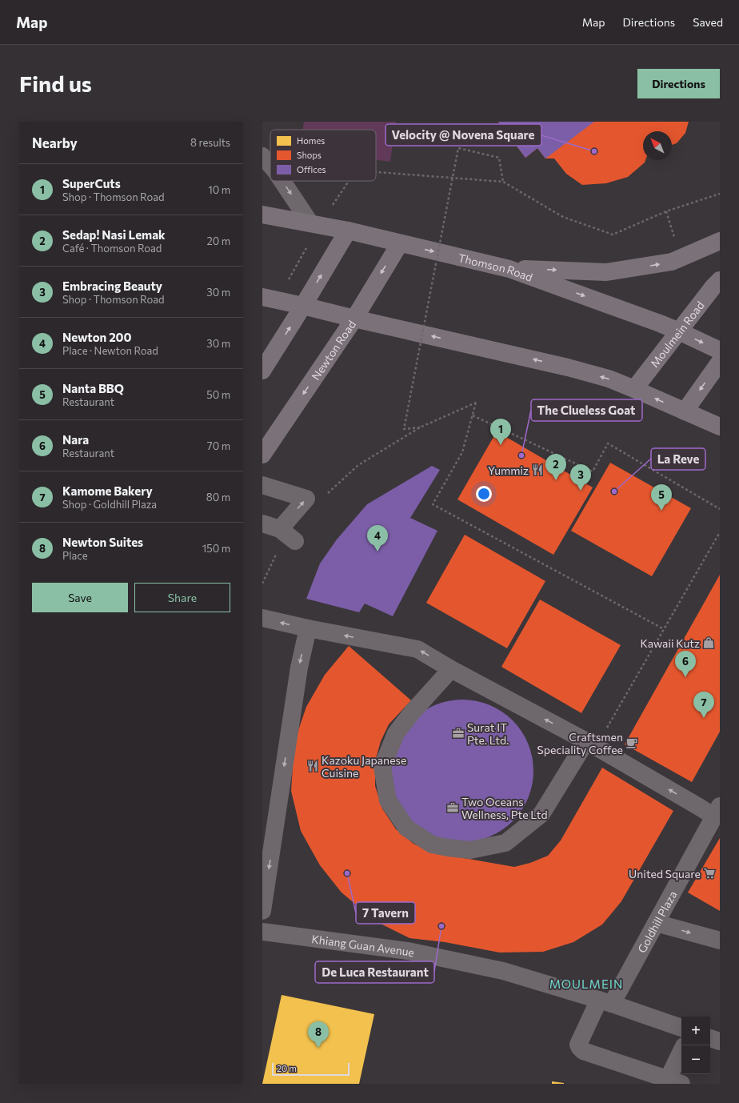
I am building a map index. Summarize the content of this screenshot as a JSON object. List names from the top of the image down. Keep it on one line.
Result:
{"streets":{"main road":["Thomson Road","Moulmein Road","Newton Road"],"street":["Goldhill Plaza","Khiang Guan Avenue"]},"crossings":[["Thomson Road","Moulmein Road"],["Thomson Road","Newton Road"],["Goldhill Plaza","Khiang Guan Avenue"]],"districts":["MOULMEIN"],"places":{"other":["Velocity @ Novena Square","The Clueless Goat","La Reve","7 Tavern","De Luca Restaurant"],"restaurant":["Yummiz","Kazoku Japanese Cuisine"],"shop":["Kawaii Kutz"],"office":["Surat IT Pte. Ltd.","Two Oceans Wellness, Pte Ltd"],"cafe":["Craftsmen Speciality Coffee"],"supermarket":["United Square"]},"legend":["Homes","Shops","Offices"],"scale_bar":"20 m","north":"top left","page":{"header":"Map","nav":["Map","Directions","Saved"],"buttons":["Directions",["Save","Share"]],"title":"Find us","heading":["Nearby","8 results"],"list":[{"mark":"1","name":"SuperCuts","note":"Shop · Thomson Road","value":"10 m"},{"mark":"2","name":"Sedap! Nasi Lemak","note":"Café · Thomson Road","value":"20 m"},{"mark":"3","name":"Embracing Beauty","note":"Shop · Thomson Road","value":"30 m"},{"mark":"4","name":"Newton 200","note":"Place · Newton Road","value":"30 m"},{"mark":"5","name":"Nanta BBQ","note":"Restaurant","value":"50 m"},{"mark":"6","name":"Nara","note":"Restaurant","value":"70 m"},{"mark":"7","name":"Kamome Bakery","note":"Shop · Goldhill Plaza","value":"80 m"},{"mark":"8","name":"Newton Suites","note":"Place","value":"150 m"}],"pins":["1","2","3","5","4","6","7","8"],"map_buttons":["+","−"],"scale":"20 m"}}
